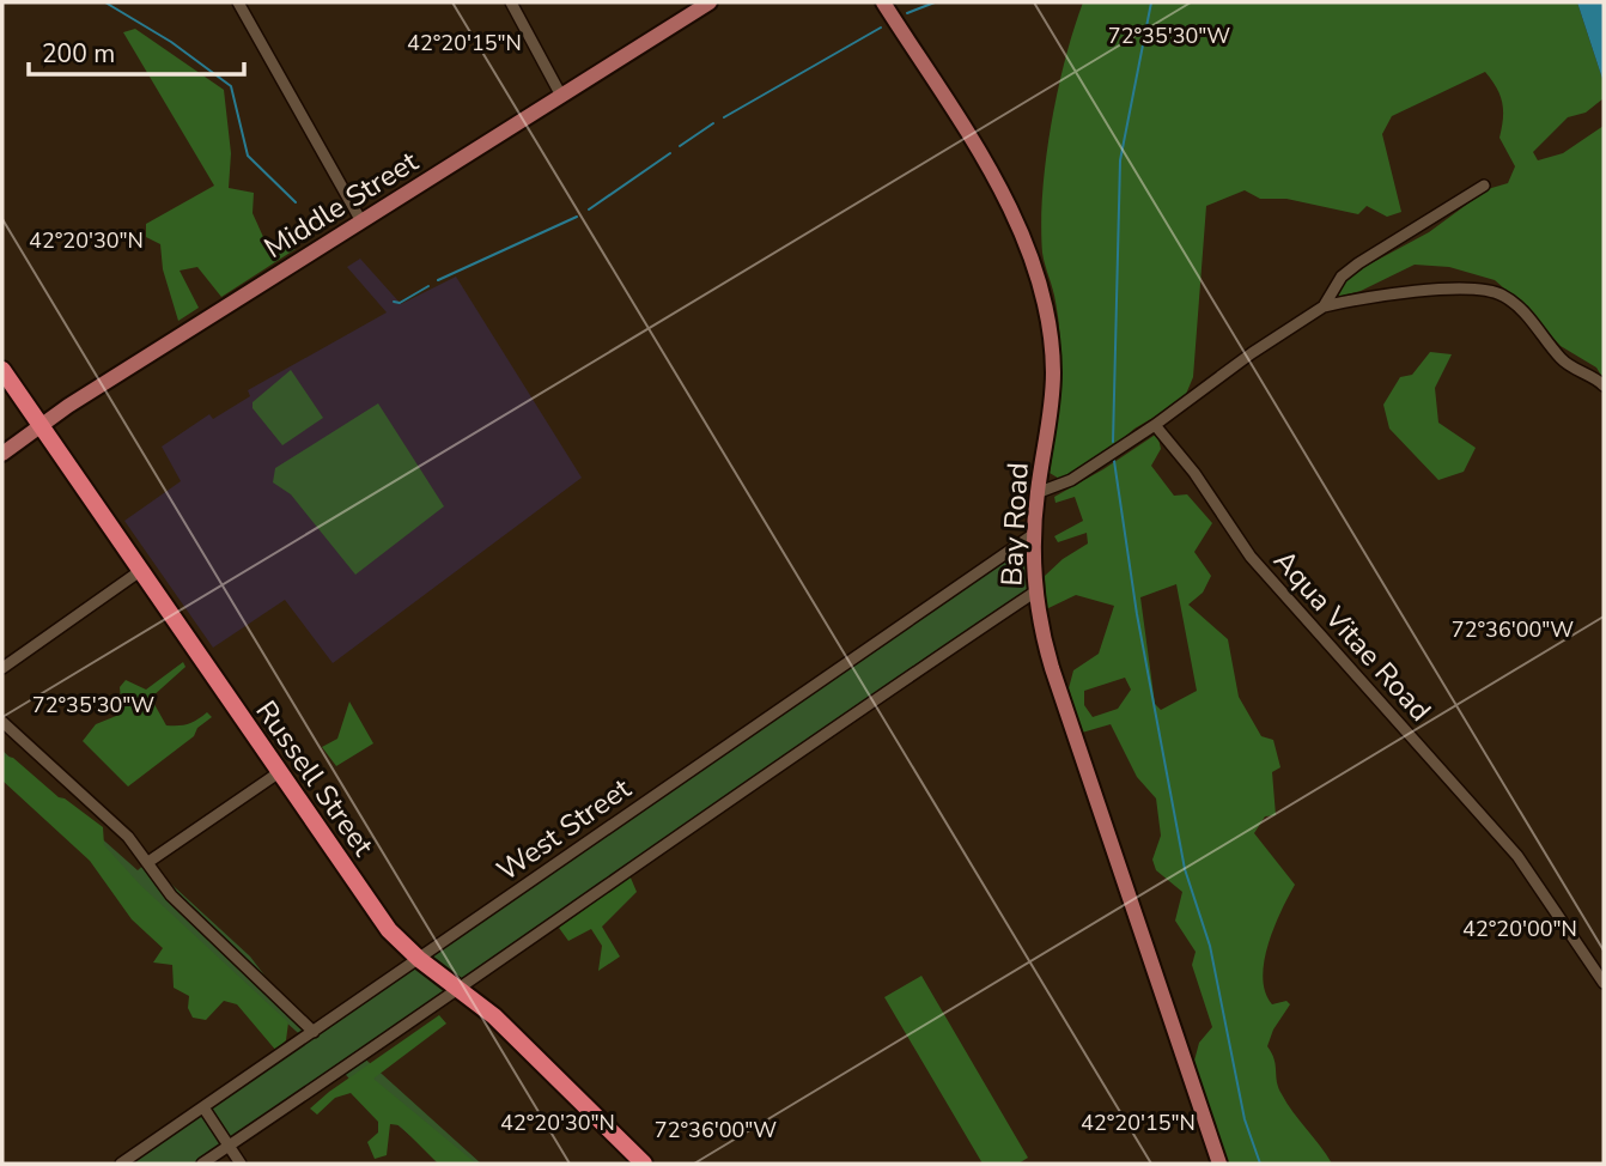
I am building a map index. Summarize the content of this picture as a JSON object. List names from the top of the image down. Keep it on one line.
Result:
{"streets":{"highway":["Russell Street"],"main road":["Middle Street","Bay Road"],"street":["Aqua Vitae Road","West Street"]},"crossings":[["Middle Street","Russell Street"],["Bay Road","West Street"],["Russell Street","West Street"]],"scale_bar":"200 m","coordinates":["72°35'30\"W","42°20'15\"N","42°20'30\"N","72°36'00\"W","42°20'00\"N"]}
